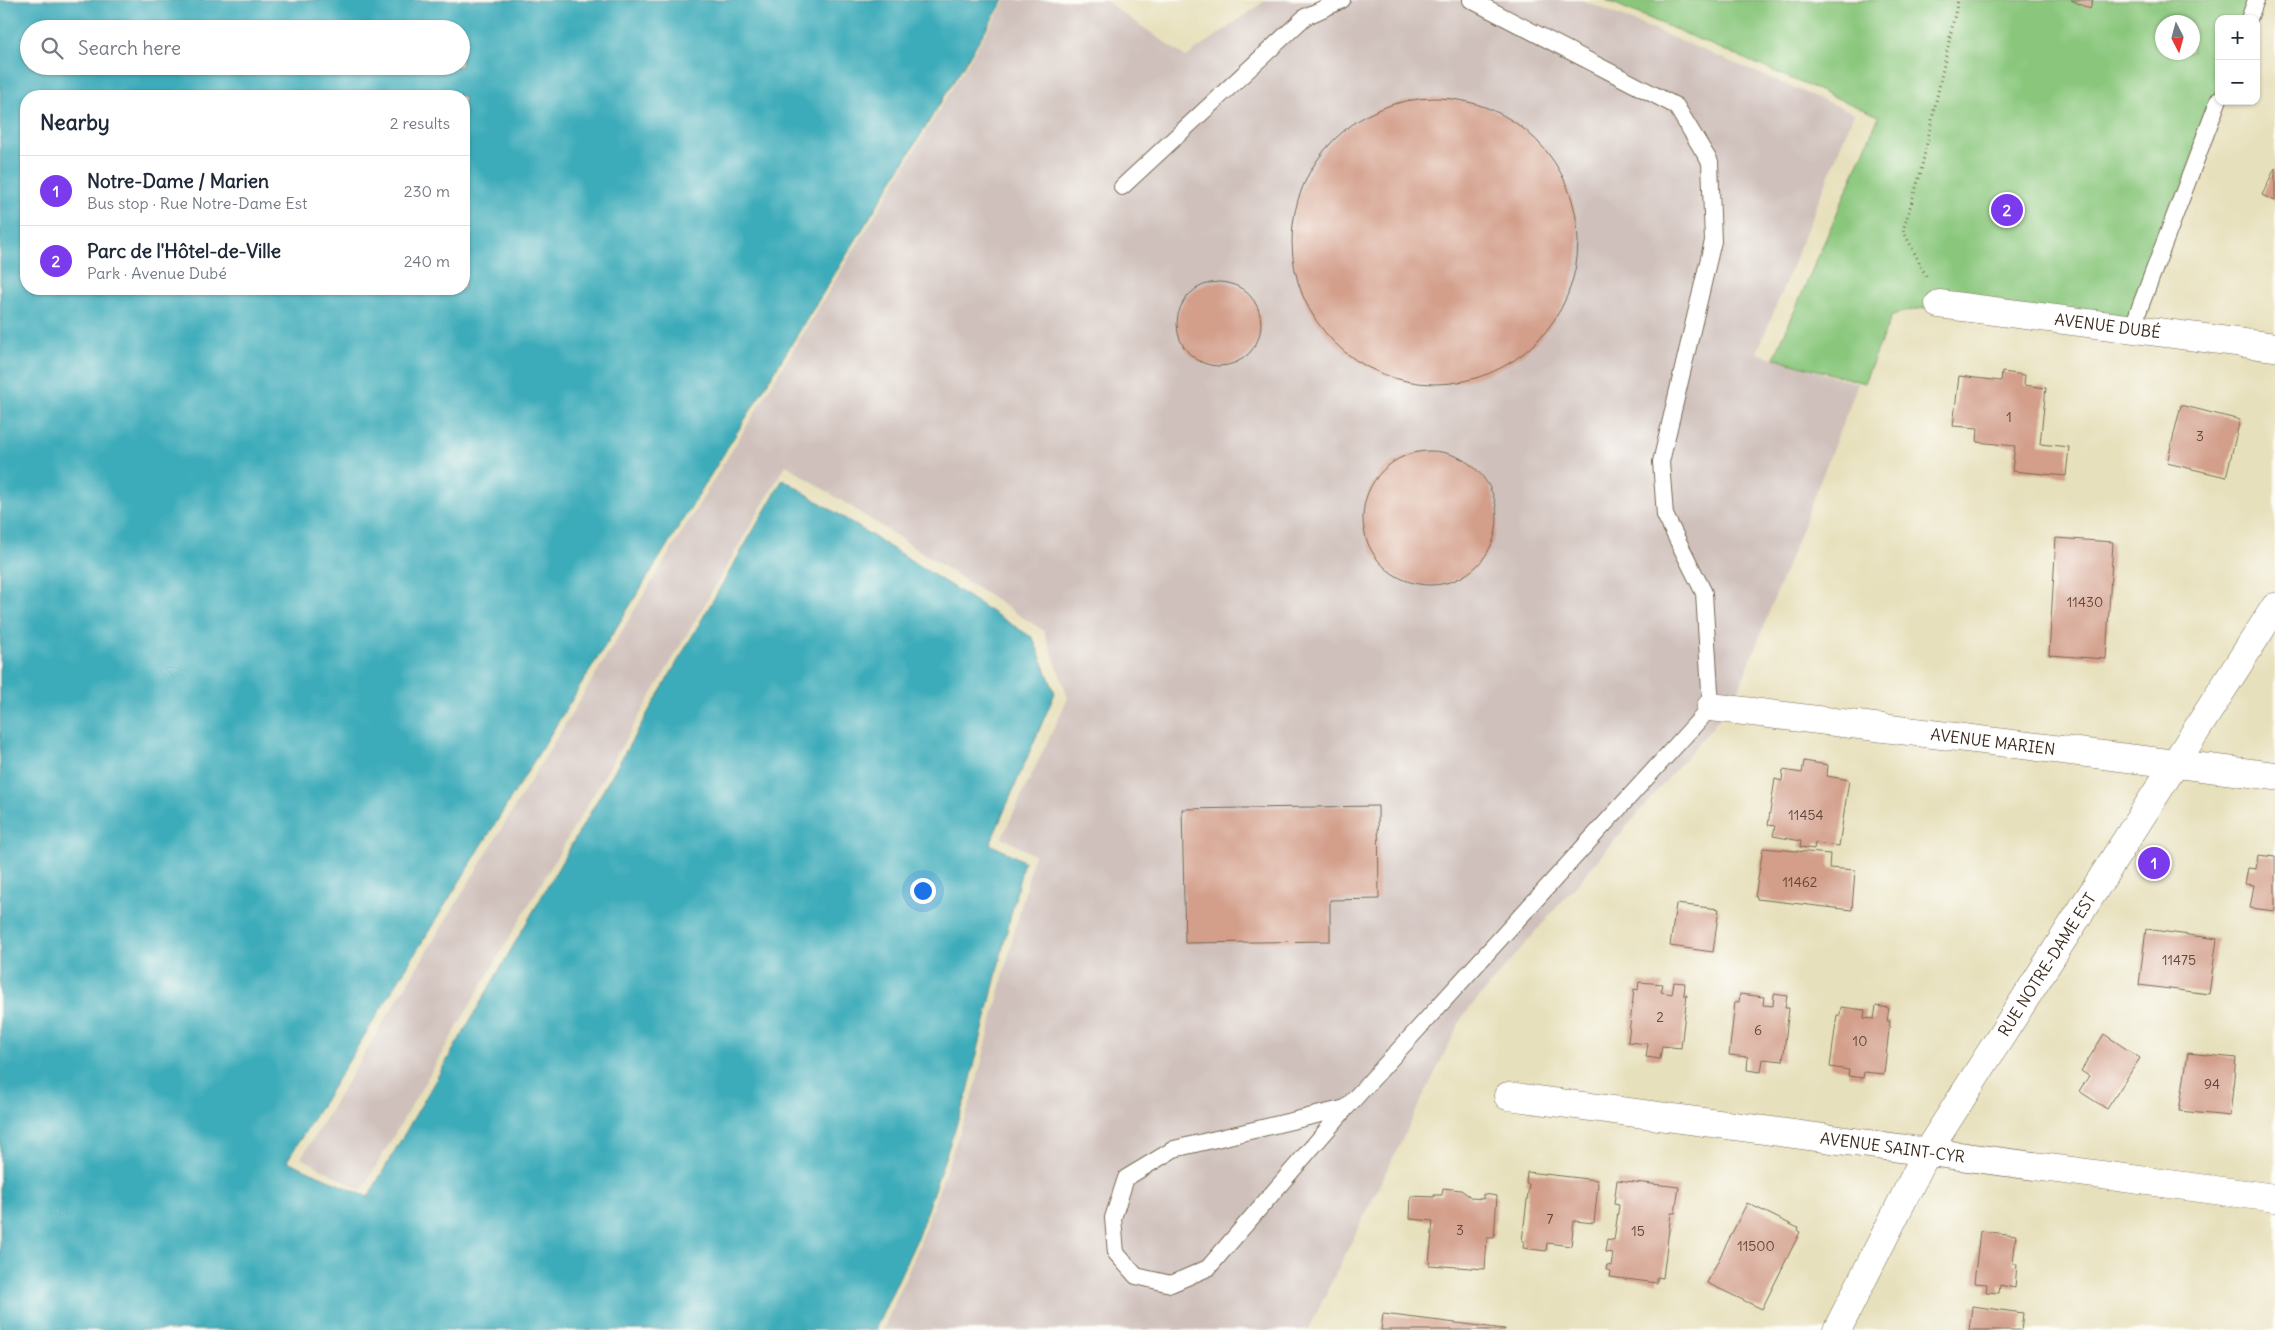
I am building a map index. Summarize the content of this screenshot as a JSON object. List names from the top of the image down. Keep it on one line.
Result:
{"streets":{"street":["AVENUE DUBÉ","AVENUE MARIEN","RUE NOTRE-DAME EST","AVENUE SAINT-CYR"]},"crossings":[["AVENUE MARIEN","RUE NOTRE-DAME EST"],["RUE NOTRE-DAME EST","AVENUE SAINT-CYR"]],"house_numbers":["1","3","11430","11454","11462","11475","2","6","10","94","7","3","15","11500"],"north":"bottom","page":{"map_buttons":["+","−"],"search":"Search here","heading":["Nearby","2 results"],"list":[{"mark":"1","name":"Notre-Dame / Marien","note":"Bus stop · Rue Notre-Dame Est","value":"230 m"},{"mark":"2","name":"Parc de l'Hôtel-de-Ville","note":"Park · Avenue Dubé","value":"240 m"}],"pins":["2","1"]}}
